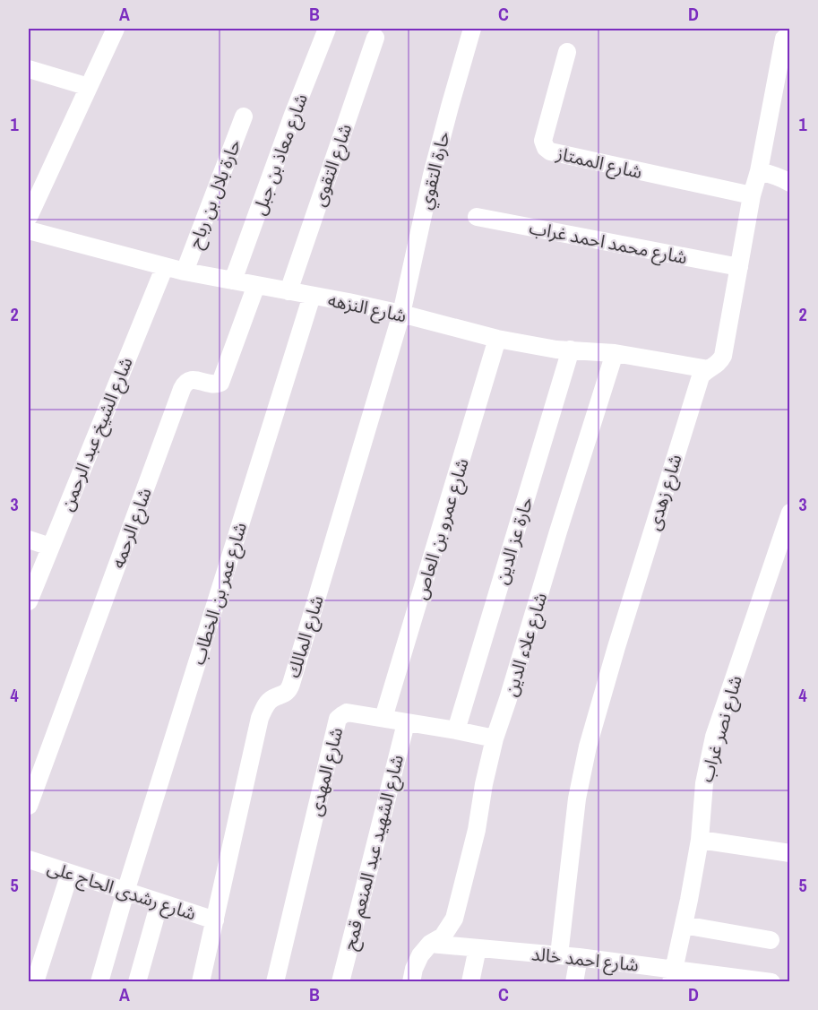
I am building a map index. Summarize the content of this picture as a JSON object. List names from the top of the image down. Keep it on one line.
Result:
{"streets":{"street":["شارع معاذ بن جبل","شارع الممتاز","شارع التقوى","حارة التقوي","حارة بلال بن رباح","شارع محمد احمد غراب","شارع النزهه","شارع الشيخ عبد الرحمن","شارع زهدى","شارع الرحمه","شارع عمرو بن العاص","حارة عز الدين","شارع عمر بن الخطاب","شارع المالك","شارع علاء الدين","شارع نصر غراب","شارع المهدى","شارع الشهيد عبد المنعم قمح","شارع رشدى الحاج على","شارع احمد خالد"]},"crossings":[["شارع معاذ بن جبل","شارع النزهه"],["شارع الممتاز","شارع زهدى"],["شارع التقوى","شارع النزهه"],["حارة التقوي","شارع النزهه"],["حارة التقوي","شارع المالك"],["حارة بلال بن رباح","شارع النزهه"],["شارع محمد احمد غراب","شارع زهدى"],["شارع النزهه","شارع الشيخ عبد الرحمن"],["شارع النزهه","شارع زهدى"],["شارع النزهه","شارع الرحمه"],["شارع النزهه","شارع عمرو بن العاص"],["شارع النزهه","حارة عز الدين"],["شارع النزهه","شارع عمر بن الخطاب"],["شارع النزهه","شارع المالك"],["شارع النزهه","شارع علاء الدين"],["شارع زهدى","شارع احمد خالد"],["شارع عمرو بن العاص","شارع المهدى"],["حارة عز الدين","شارع المهدى"],["شارع عمر بن الخطاب","شارع رشدى الحاج على"],["شارع المالك","شارع رشدى الحاج على"],["شارع علاء الدين","شارع المهدى"],["شارع علاء الدين","شارع احمد خالد"],["شارع نصر غراب","شارع احمد خالد"],["شارع المهدى","شارع الشهيد عبد المنعم قمح"]],"grid":{"columns":["A","B","C","D"],"rows":["1","2","3","4","5"]}}
